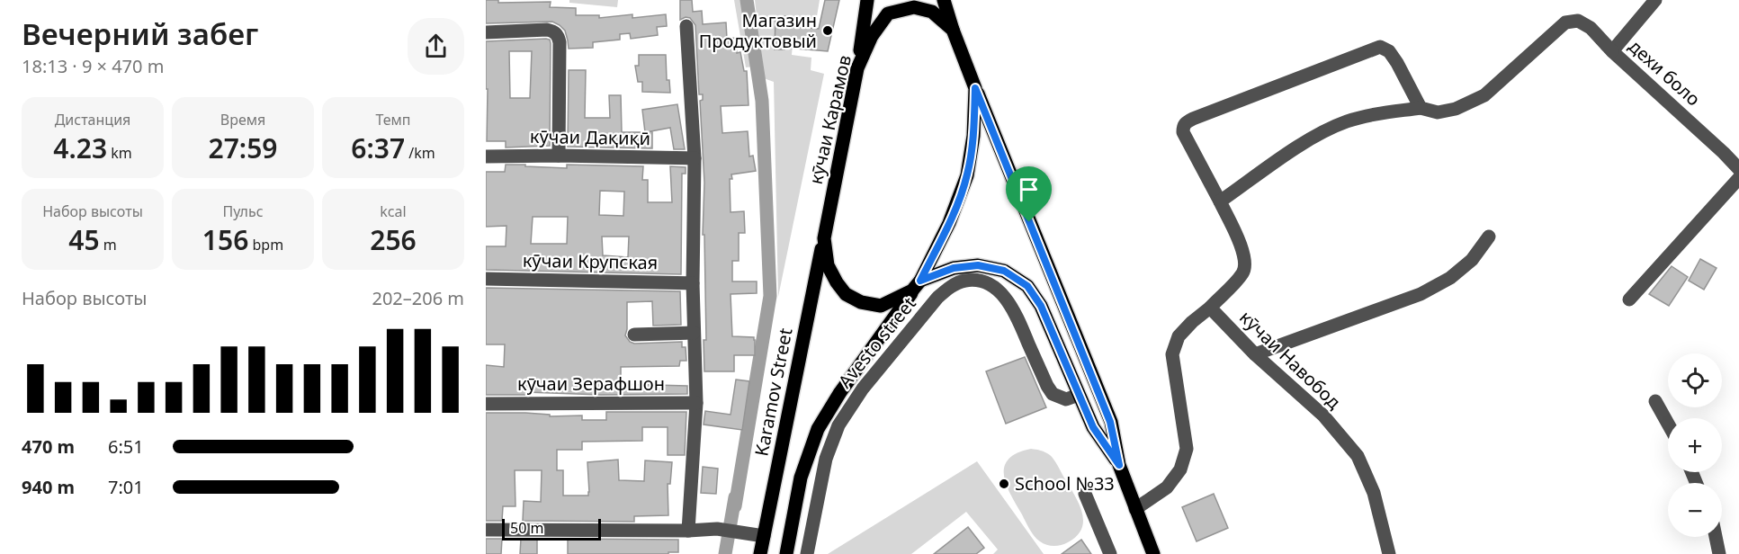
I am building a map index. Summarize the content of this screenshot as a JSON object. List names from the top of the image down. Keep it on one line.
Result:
{"streets":{"main road":["кӯчаи Карамов","Karamov Street"],"street":["дехи боло","кӯчаи Дақиқӣ","кӯчаи Крупская","Avesto street","кӯчаи Навобод","кӯчаи Зерафшон"]},"crossings":[["кӯчаи Карамов","Karamov Street"]],"places":["Магазин Продуктовый","School №33"],"scale_bar":"50 m","page":{"heading":["Вечерний забег","18:13 · 9 × 470 m"],"stats":[["Дистанция","4.23 km"],["Время","27:59"],["Темп","6:37 /km"],["Набор высоты","45 m"],["Пульс","156 bpm"],["kcal","256"]],"chart":["Набор высоты","202–206 m"],"map_buttons":["+","−"],"list":[{"name":"470 m","note":"6:51"},{"name":"940 m","note":"7:01"}],"scale":"50 m"}}
